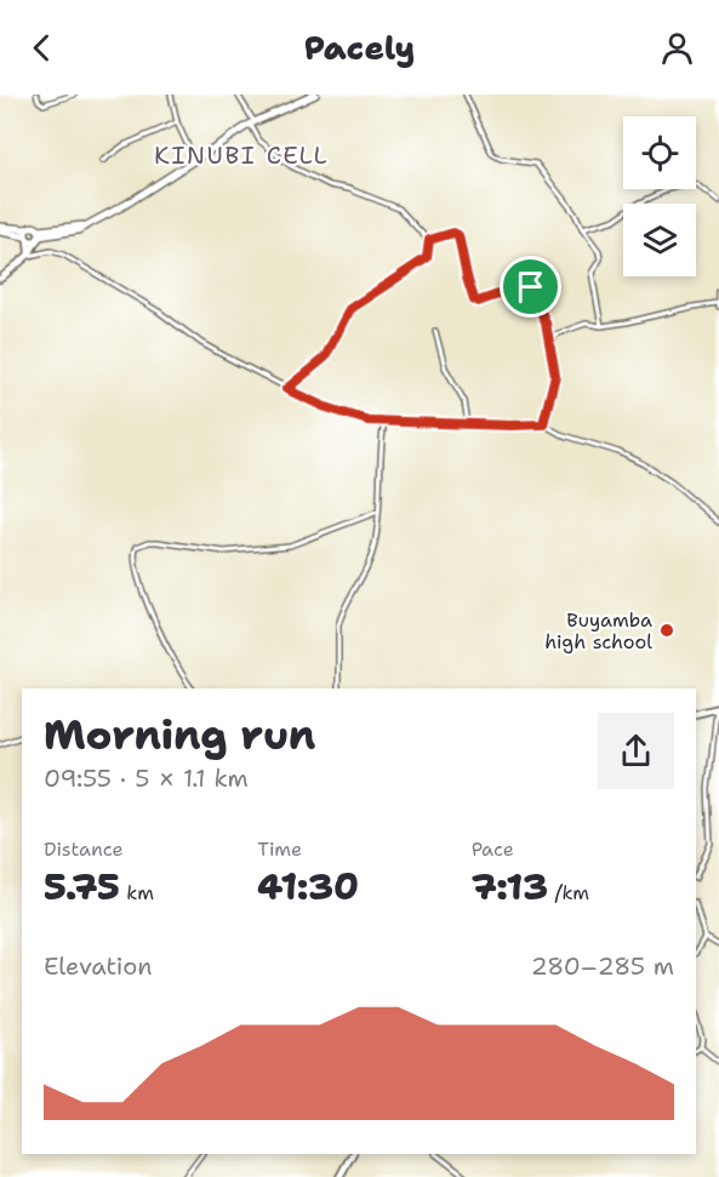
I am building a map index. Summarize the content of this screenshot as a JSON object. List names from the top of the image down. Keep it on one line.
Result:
{"districts":["KINUBI CELL"],"places":["Buyamba high school"],"page":{"header":"Pacely","heading":["Morning run","09:55 · 5 × 1.1 km"],"stats":[["Distance","5.75 km"],["Time","41:30"],["Pace","7:13 /km"]],"chart":["Elevation","280–285 m"]}}
